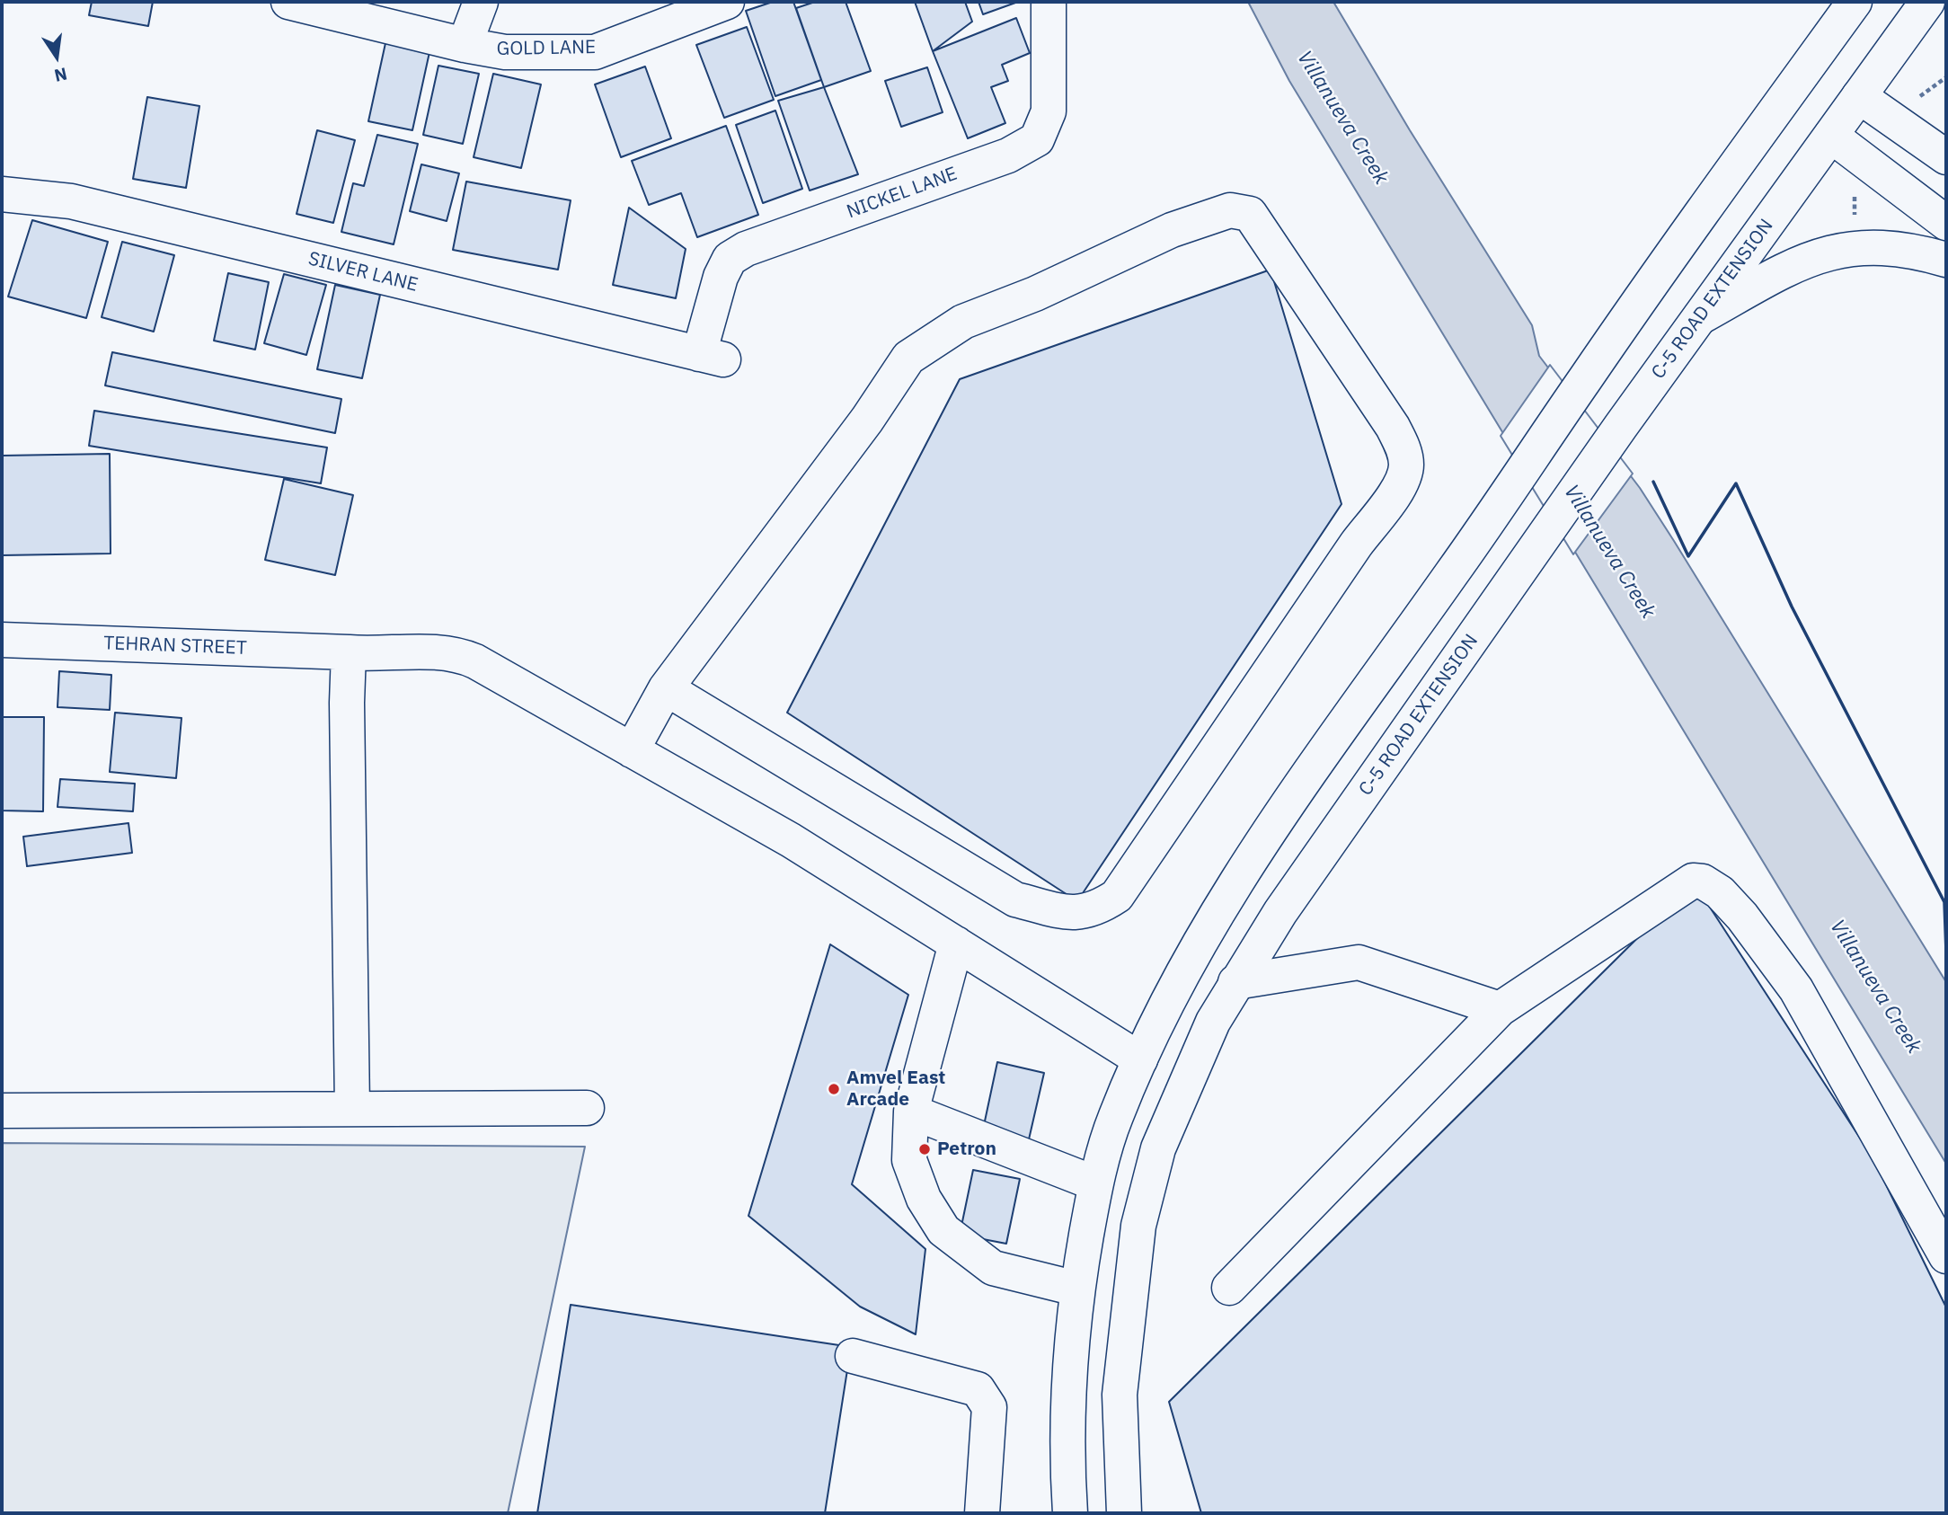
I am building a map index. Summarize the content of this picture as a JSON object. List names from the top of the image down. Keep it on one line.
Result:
{"streets":{"main road":["GOLD LANE","NICKEL LANE","SILVER LANE","C-5 ROAD EXTENSION","TEHRAN STREET"]},"crossings":[["NICKEL LANE","SILVER LANE"]],"water":["Villanueva Creek"],"places":["Amvel East Arcade","Petron"],"north":"bottom"}
